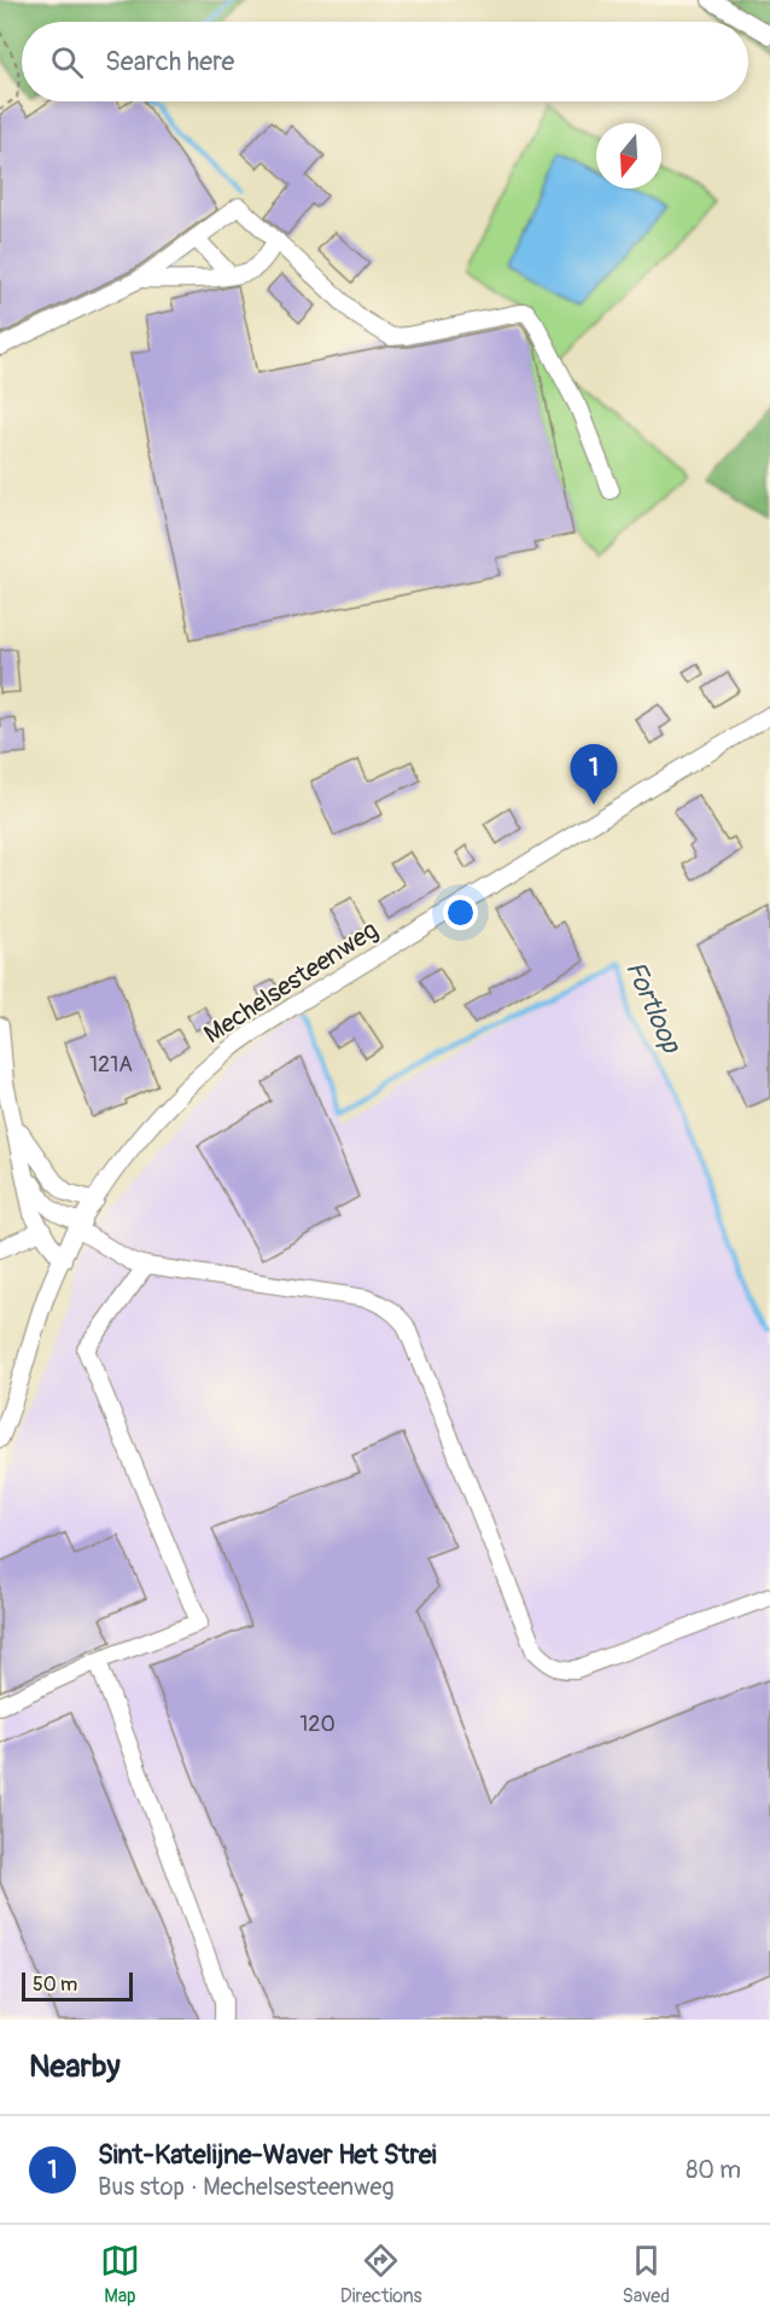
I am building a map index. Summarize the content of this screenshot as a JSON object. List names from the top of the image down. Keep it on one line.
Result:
{"streets":{"street":["Mechelsesteenweg"]},"water":["Fortloop"],"house_numbers":["121A","120"],"scale_bar":"50 m","north":"bottom","page":{"search":"Search here","pins":"1","scale":"50 m","heading":"Nearby","list":[{"mark":"1","name":"Sint-Katelijne-Waver Het Strei","note":"Bus stop · Mechelsesteenweg","value":"80 m"}],"nav":["Map","Directions","Saved"]}}
